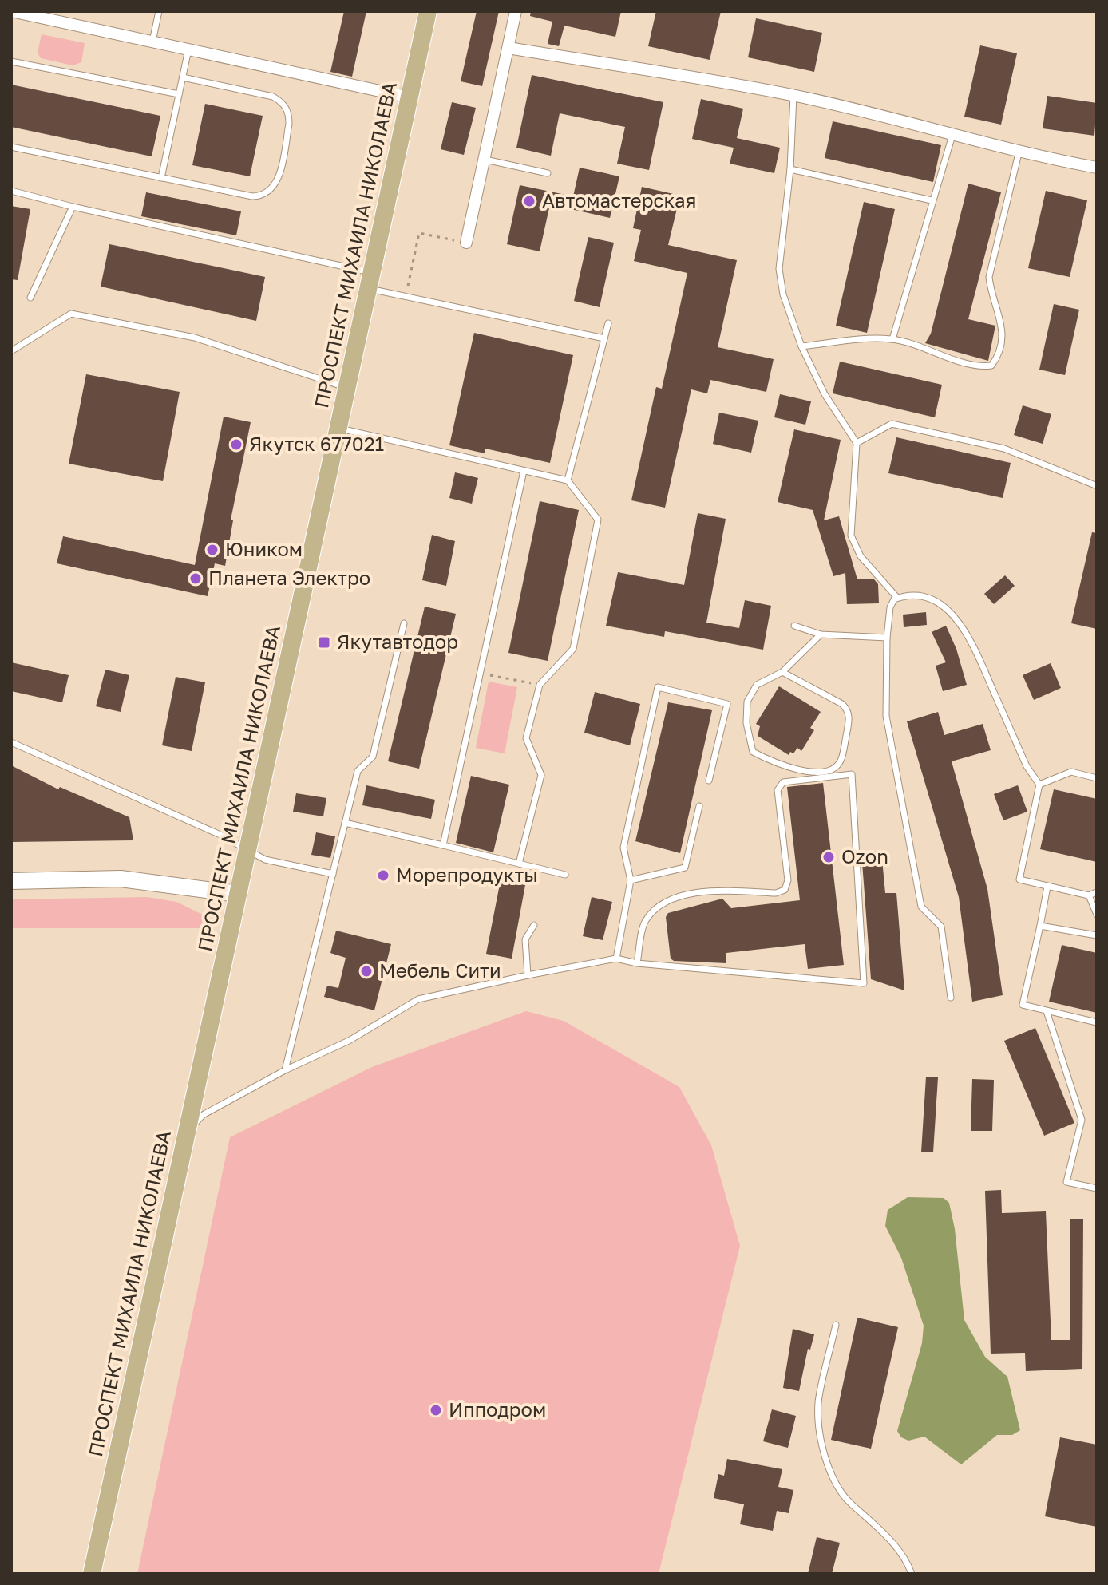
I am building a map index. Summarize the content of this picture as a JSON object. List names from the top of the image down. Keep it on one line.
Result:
{"streets":{"main road":["ПРОСПЕКТ МИХАИЛА НИКОЛАЕВА"]},"places":{"other":["Автомастерская","Якутск 677021","Юником","Планета Электро","Ozon","Морепродукты","Мебель Сити","Ипподром"],"transit":["Якутавтодор"]}}
